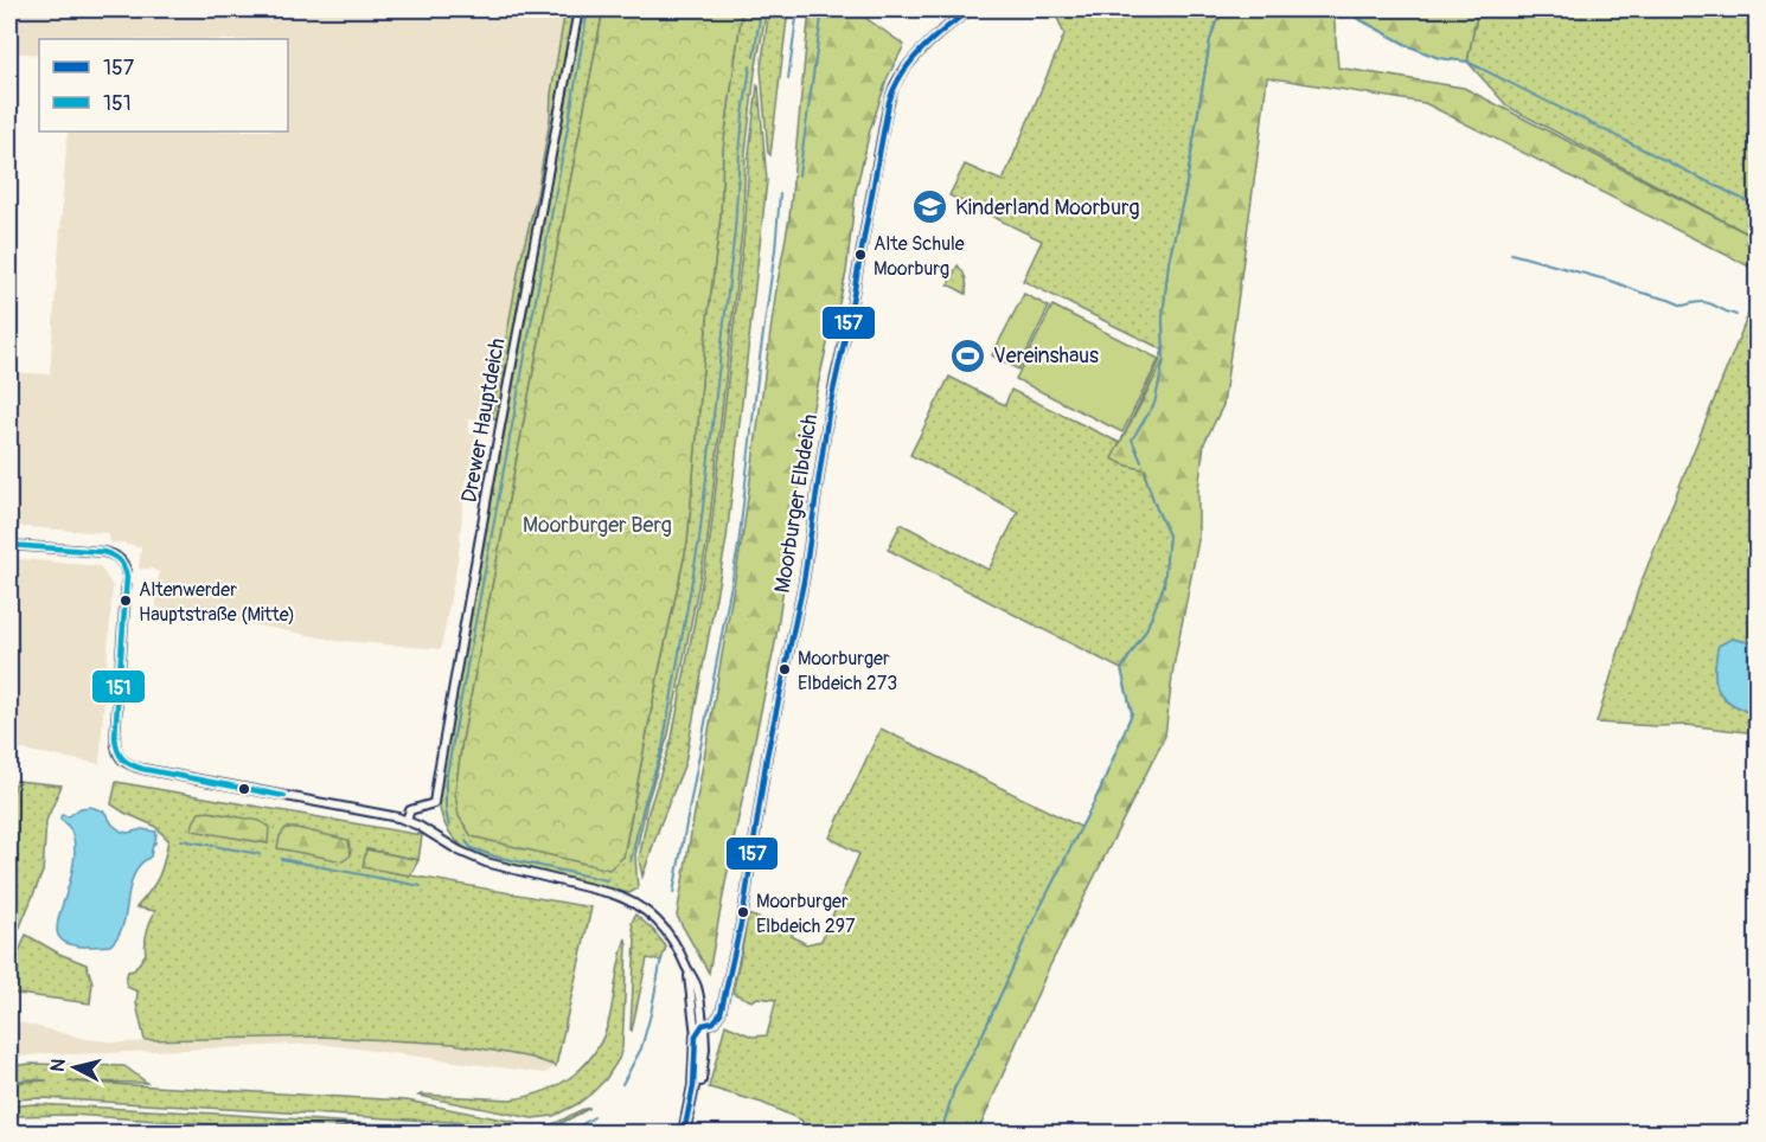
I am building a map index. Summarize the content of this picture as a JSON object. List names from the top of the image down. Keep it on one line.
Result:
{"streets":{"street":["Drewer Hauptdeich","Moorburger Elbdeich"]},"parks":["Moorburger Berg"],"places":{"school or university":["Kinderland Moorburg"],"other":["Alte Schule Moorburg","Altenwerder Hauptstraße (Mitte)","Moorburger Elbdeich 273","Moorburger Elbdeich 297"],"sports":["Vereinshaus"]},"lines":["transit line 157","transit line 151"],"legend":["157","151"],"north":"left"}
